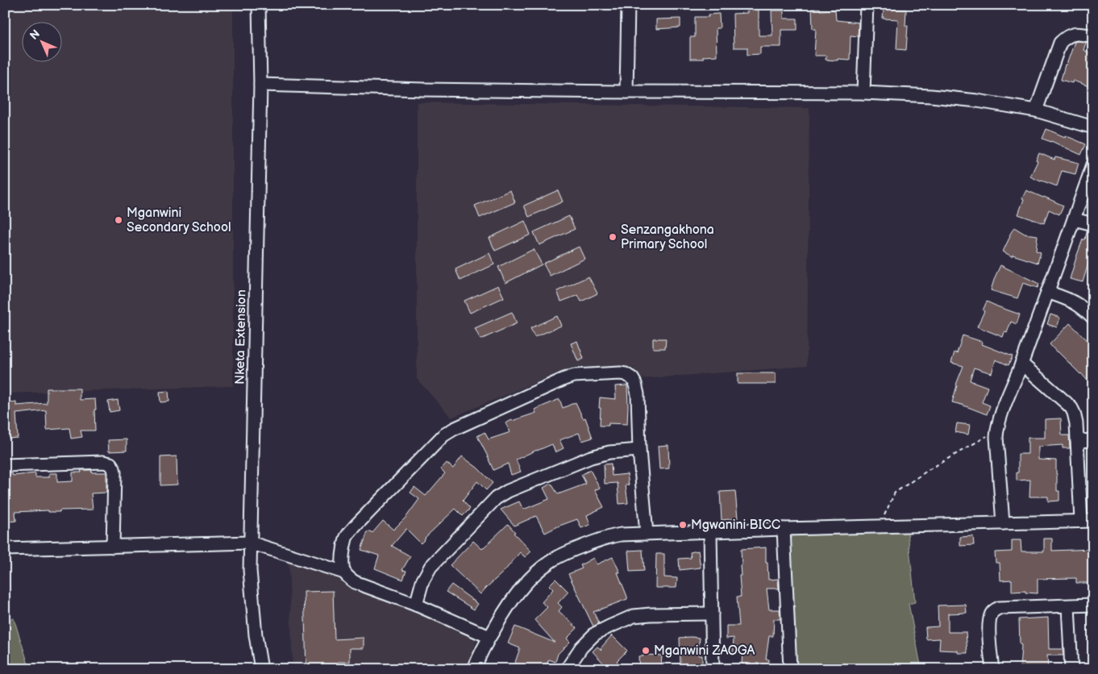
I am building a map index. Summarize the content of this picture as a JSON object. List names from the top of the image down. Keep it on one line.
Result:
{"streets":{"street":["Nketa Extension"]},"places":["Mganwini Secondary School","Senzangakhona Primary School","Mgwanini BICC","Mganwini ZAOGA"],"north":"top left"}
